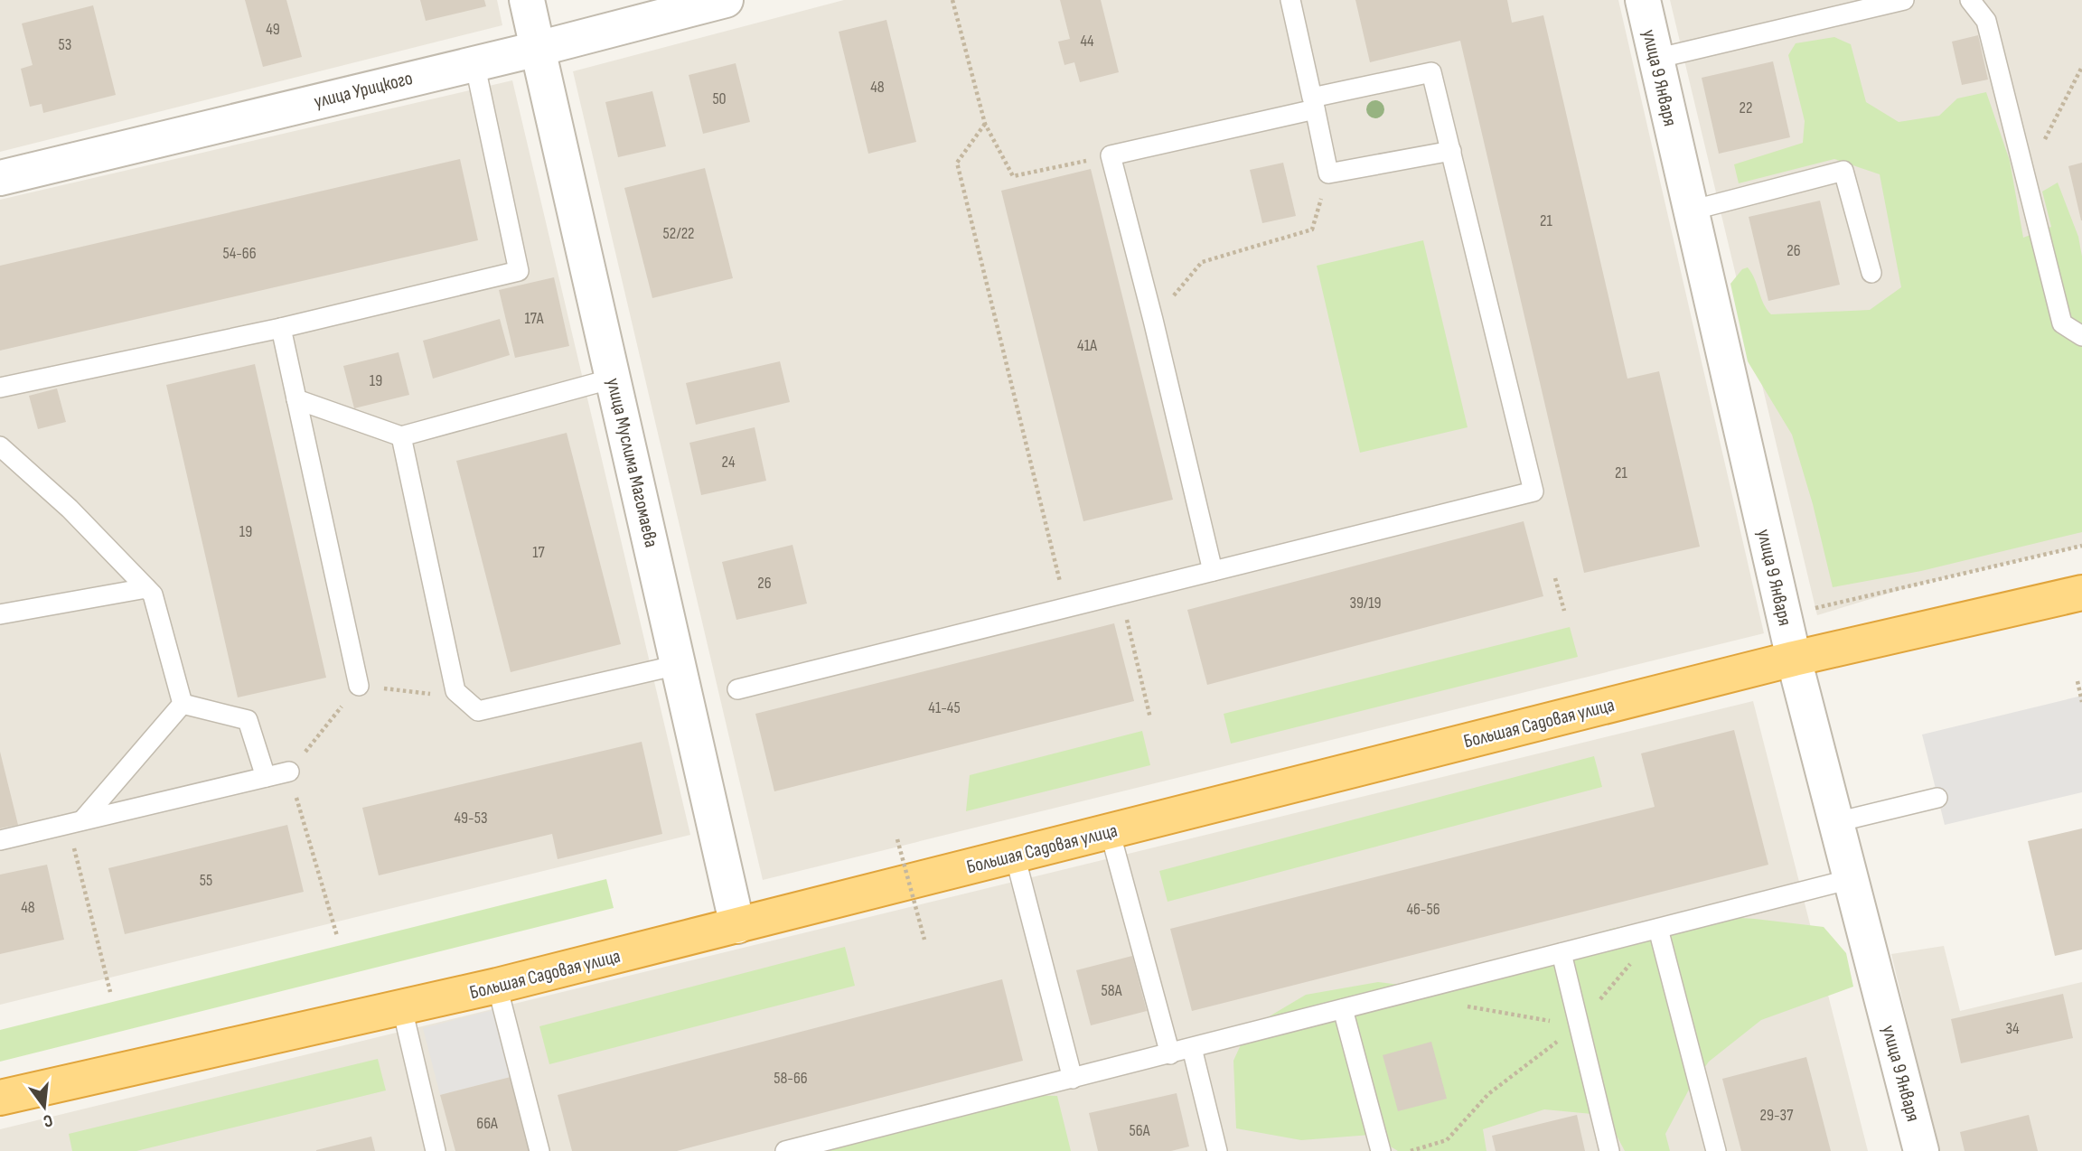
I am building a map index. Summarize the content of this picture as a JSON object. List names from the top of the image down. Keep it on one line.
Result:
{"streets":{"highway":["Большая Садовая улица"],"street":["улица 9 Января","улица Урицкого","улица Муслима Магомаева"]},"crossings":[["улица 9 Января","Большая Садовая улица"],["улица Урицкого","улица Муслима Магомаева"],["улица Муслима Магомаева","Большая Садовая улица"]],"house_numbers":["49","44","53","48","50","22","21","52/22","26","54-66","17А","41А","19","24","21","19","17","26","39/19","41-45","49-53","55","48","46-56","58А","34","58-66","29-37","66А","56А"],"north":"bottom"}
